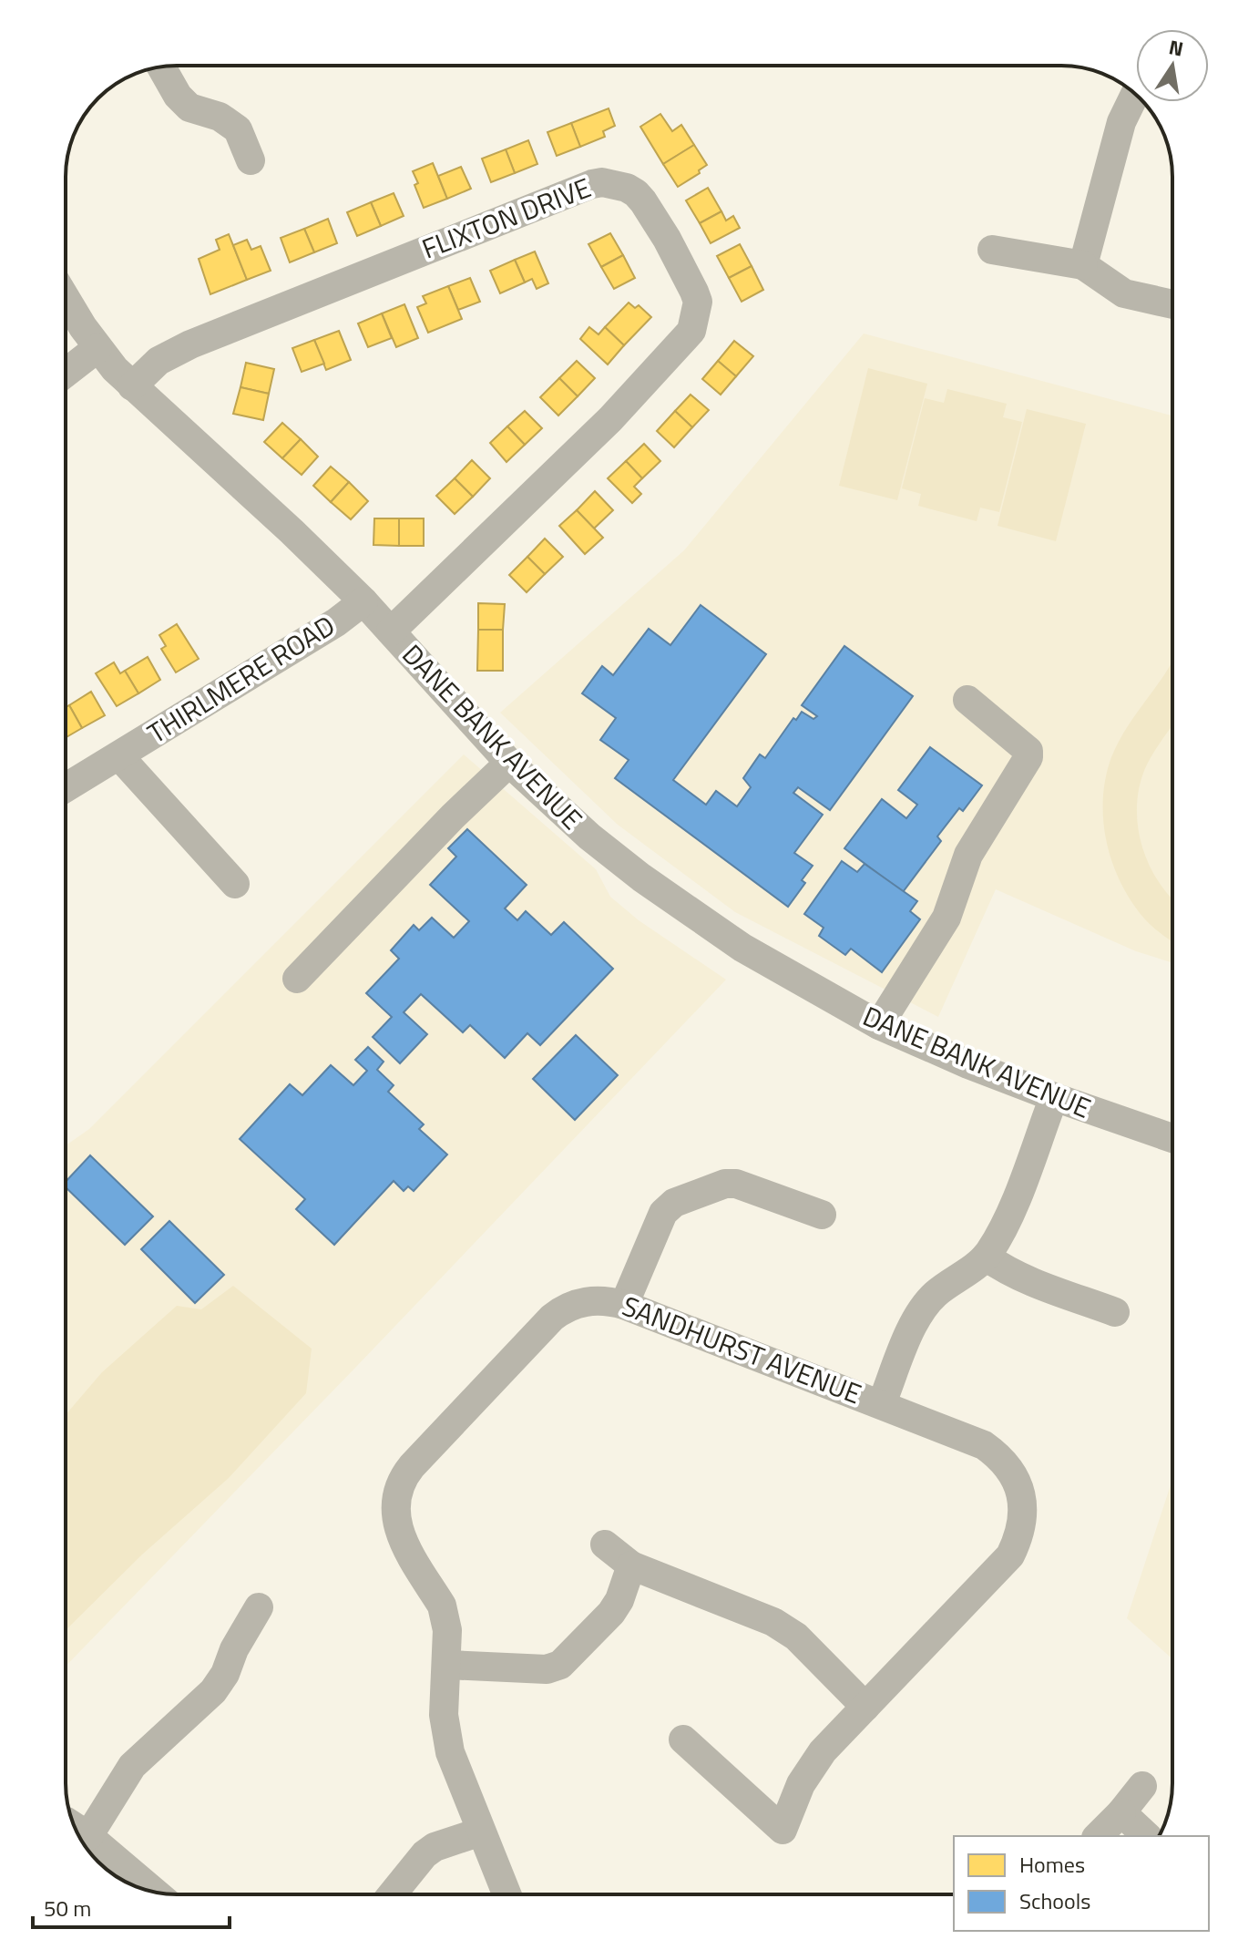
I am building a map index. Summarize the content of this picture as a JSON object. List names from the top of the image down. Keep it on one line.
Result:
{"streets":{"street":["FLIXTON DRIVE","THIRLMERE ROAD","DANE BANK AVENUE","SANDHURST AVENUE"]},"crossings":[["FLIXTON DRIVE","DANE BANK AVENUE"],["THIRLMERE ROAD","DANE BANK AVENUE"]],"legend":["Homes","Schools"],"scale_bar":"50 m","north":"top"}
